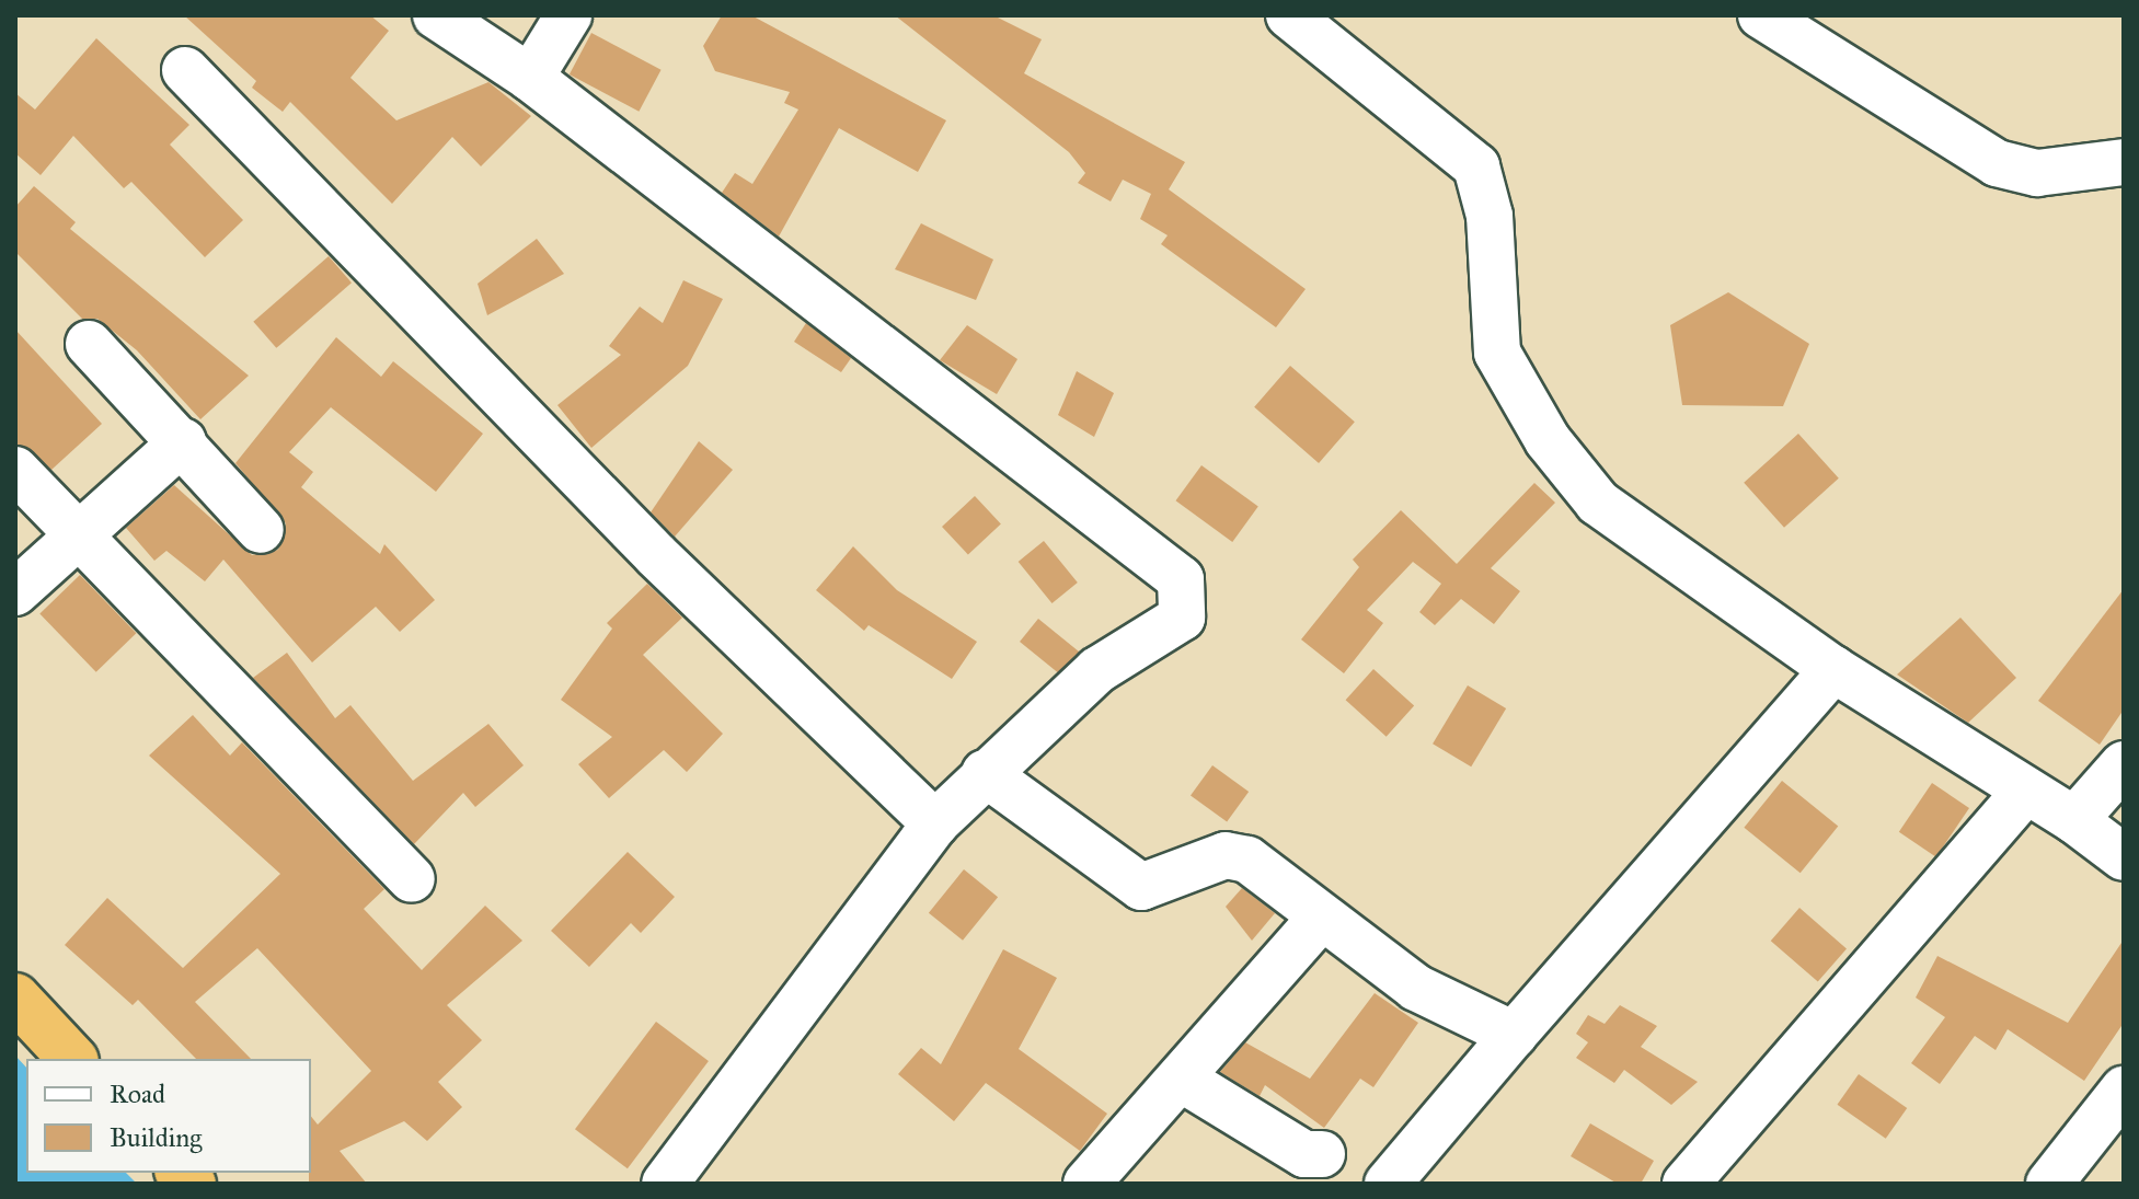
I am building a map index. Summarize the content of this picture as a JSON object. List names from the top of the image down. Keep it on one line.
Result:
{"legend":["Road","Building"]}
